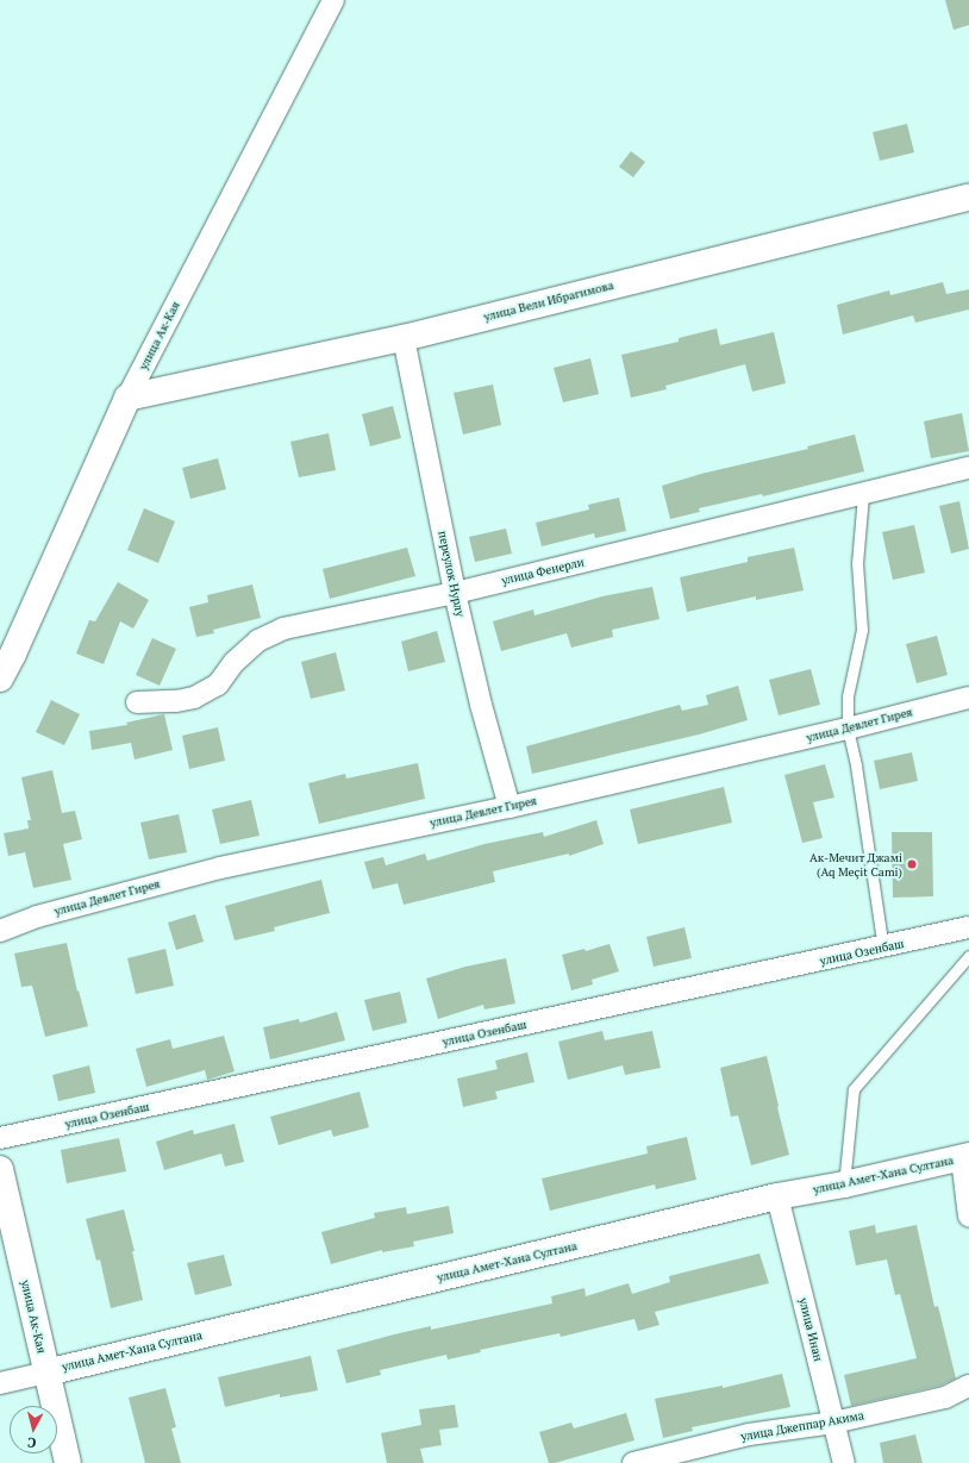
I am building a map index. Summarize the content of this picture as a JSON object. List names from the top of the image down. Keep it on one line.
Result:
{"streets":{"street":["улица Вели Ибрагимова","улица Ак-Кая","улица Фенерли","переулок Нурлу","улица Девлет Гирея","улица Озенбаш","улица Амет-Хана Султана","улица Инан","улица Джеппар Акима"]},"crossings":[["улица Вели Ибрагимова","улица Ак-Кая"],["улица Вели Ибрагимова","переулок Нурлу"],["улица Ак-Кая","улица Амет-Хана Султана"],["улица Фенерли","переулок Нурлу"],["переулок Нурлу","улица Девлет Гирея"],["улица Амет-Хана Султана","улица Инан"],["улица Инан","улица Джеппар Акима"]],"places":["Ак-Мечит Джамі (Aq Meçit Cami)"],"north":"bottom"}
